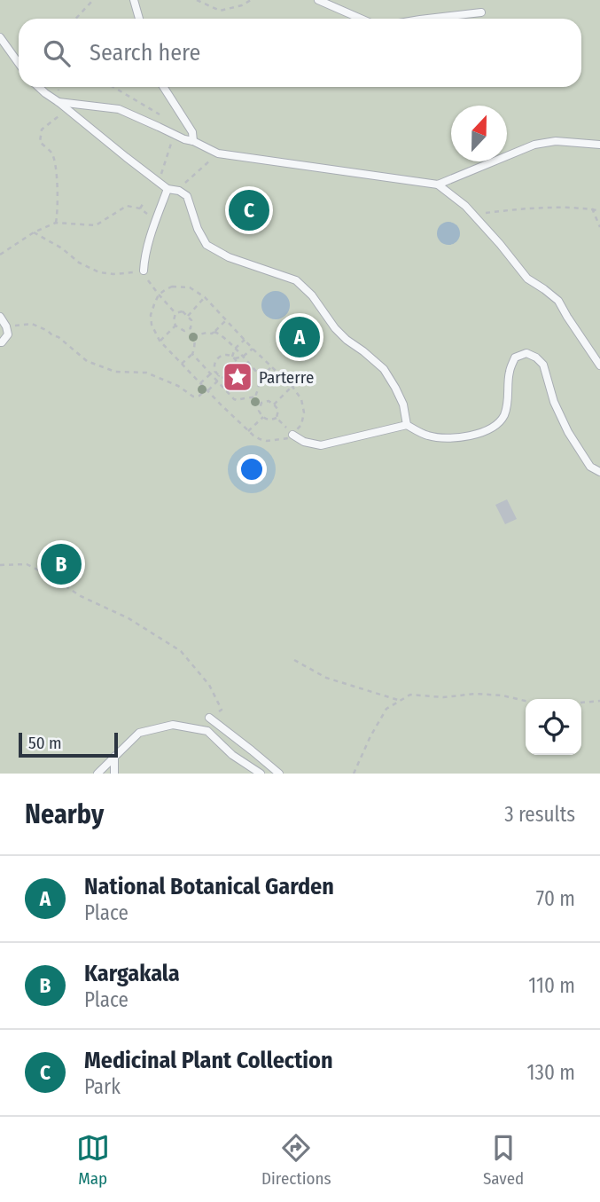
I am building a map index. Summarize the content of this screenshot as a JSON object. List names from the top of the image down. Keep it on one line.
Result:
{"places":{"place":["Parterre"]},"scale_bar":"50 m","north":"top","page":{"search":"Search here","pins":["C","A","B"],"scale":"50 m","heading":["Nearby","3 results"],"list":[{"mark":"A","name":"National Botanical Garden","note":"Place","value":"70 m"},{"mark":"B","name":"Kargakala","note":"Place","value":"110 m"},{"mark":"C","name":"Medicinal Plant Collection","note":"Park","value":"130 m"}],"nav":["Map","Directions","Saved"]}}
